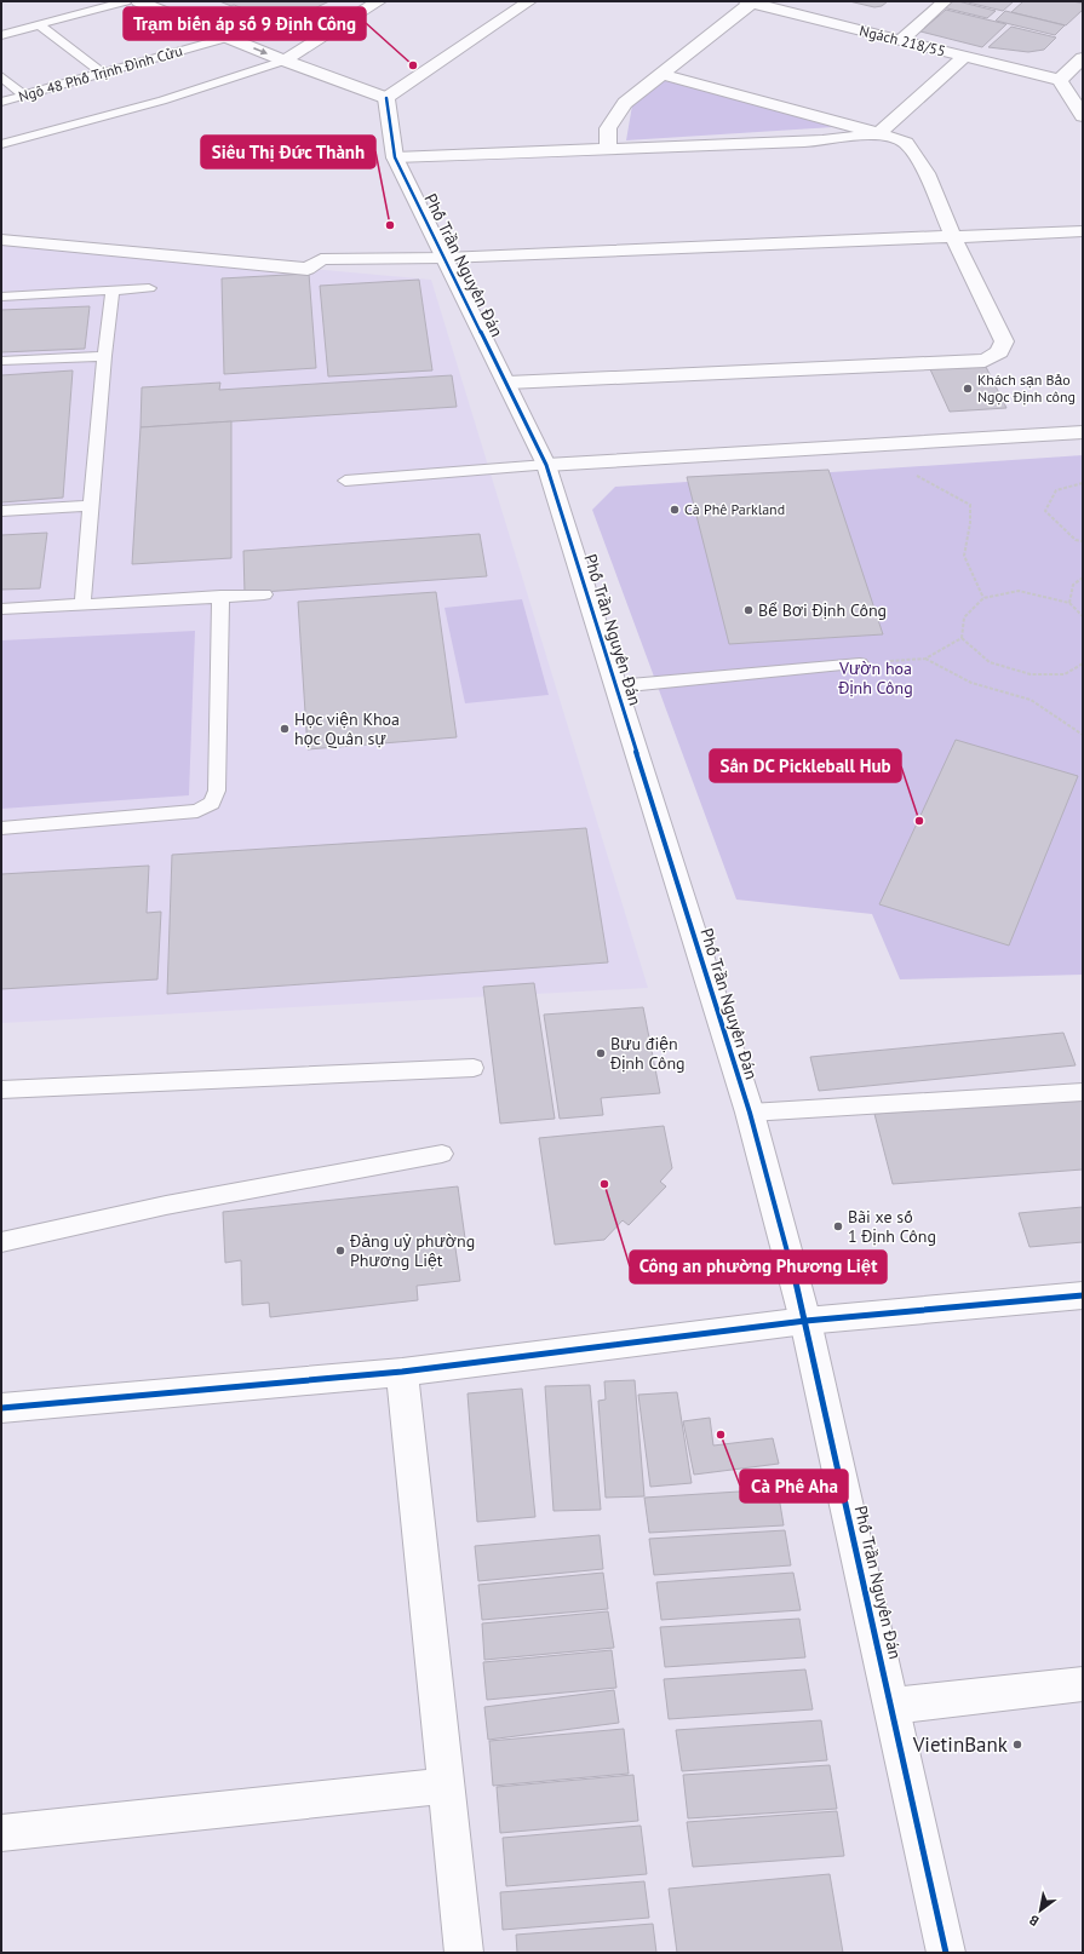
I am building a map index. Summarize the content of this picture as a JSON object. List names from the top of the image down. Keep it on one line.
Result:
{"streets":{"street":["Ngách 218/55","Phố Trần Nguyên Đán"],"lane":["Ngõ 48 Phố Trịnh Đình Cửu"]},"parks":["Vườn hoa Định Công"],"places":["Trạm biến áp số 9 Định Công","Siêu Thị Đức Thành","Khách sạn Bảo Ngọc Định công","Cà Phê Parkland","Bể Bơi Định Công","Học viện Khoa học Quân sự","Sân DC Pickleball Hub","Bưu điện Định Công","Công an phường Phương Liệt","Bãi xe số 1 Định Công","Đảng uỷ phường Phương Liệt","Cà Phê Aha","VietinBank"],"north":"bottom left"}
